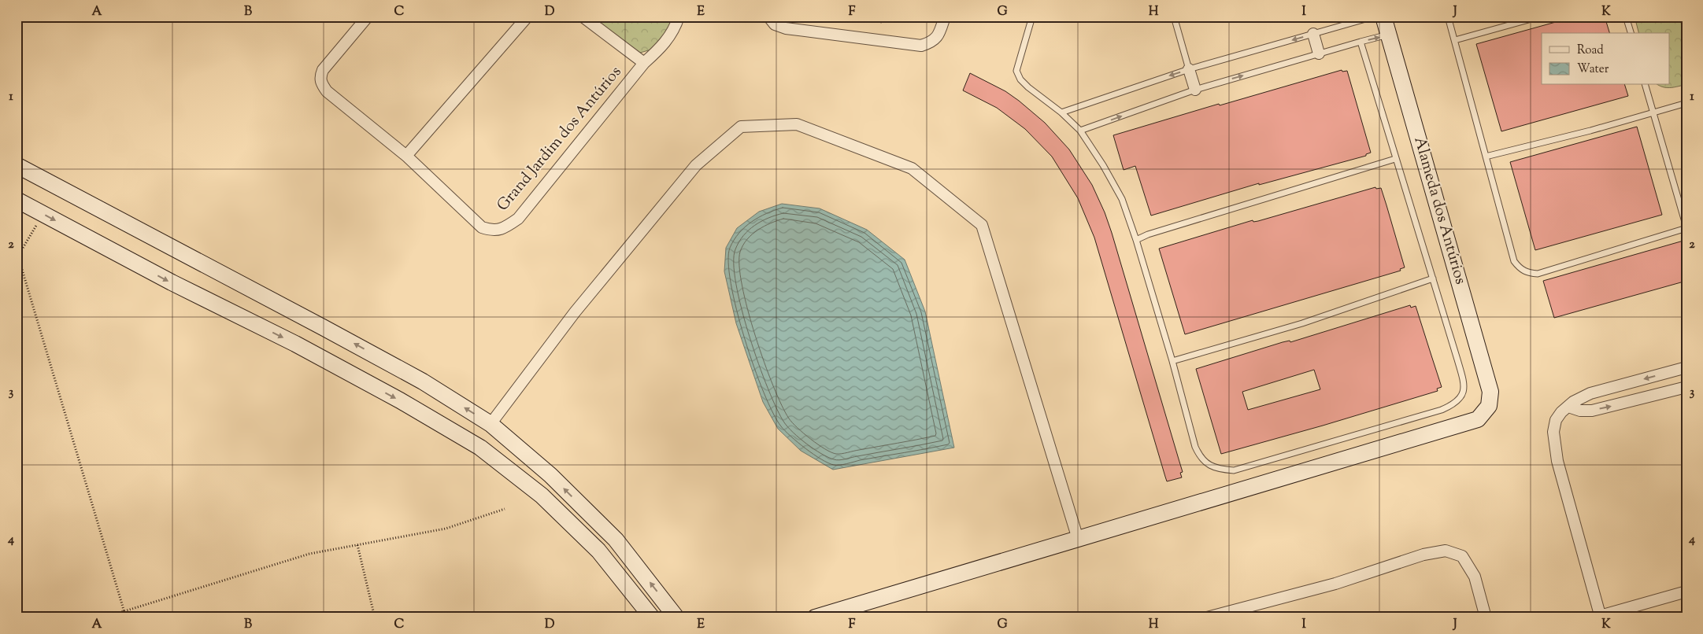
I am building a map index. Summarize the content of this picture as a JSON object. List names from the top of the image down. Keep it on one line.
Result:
{"streets":{"main road":["Alameda dos Antúrios"],"street":["Grand Jardim dos Antúrios"]},"legend":["Road","Water"],"grid":{"columns":["A","B","C","D","E","F","G","H","I","J","K"],"rows":["1","2","3","4"]}}
